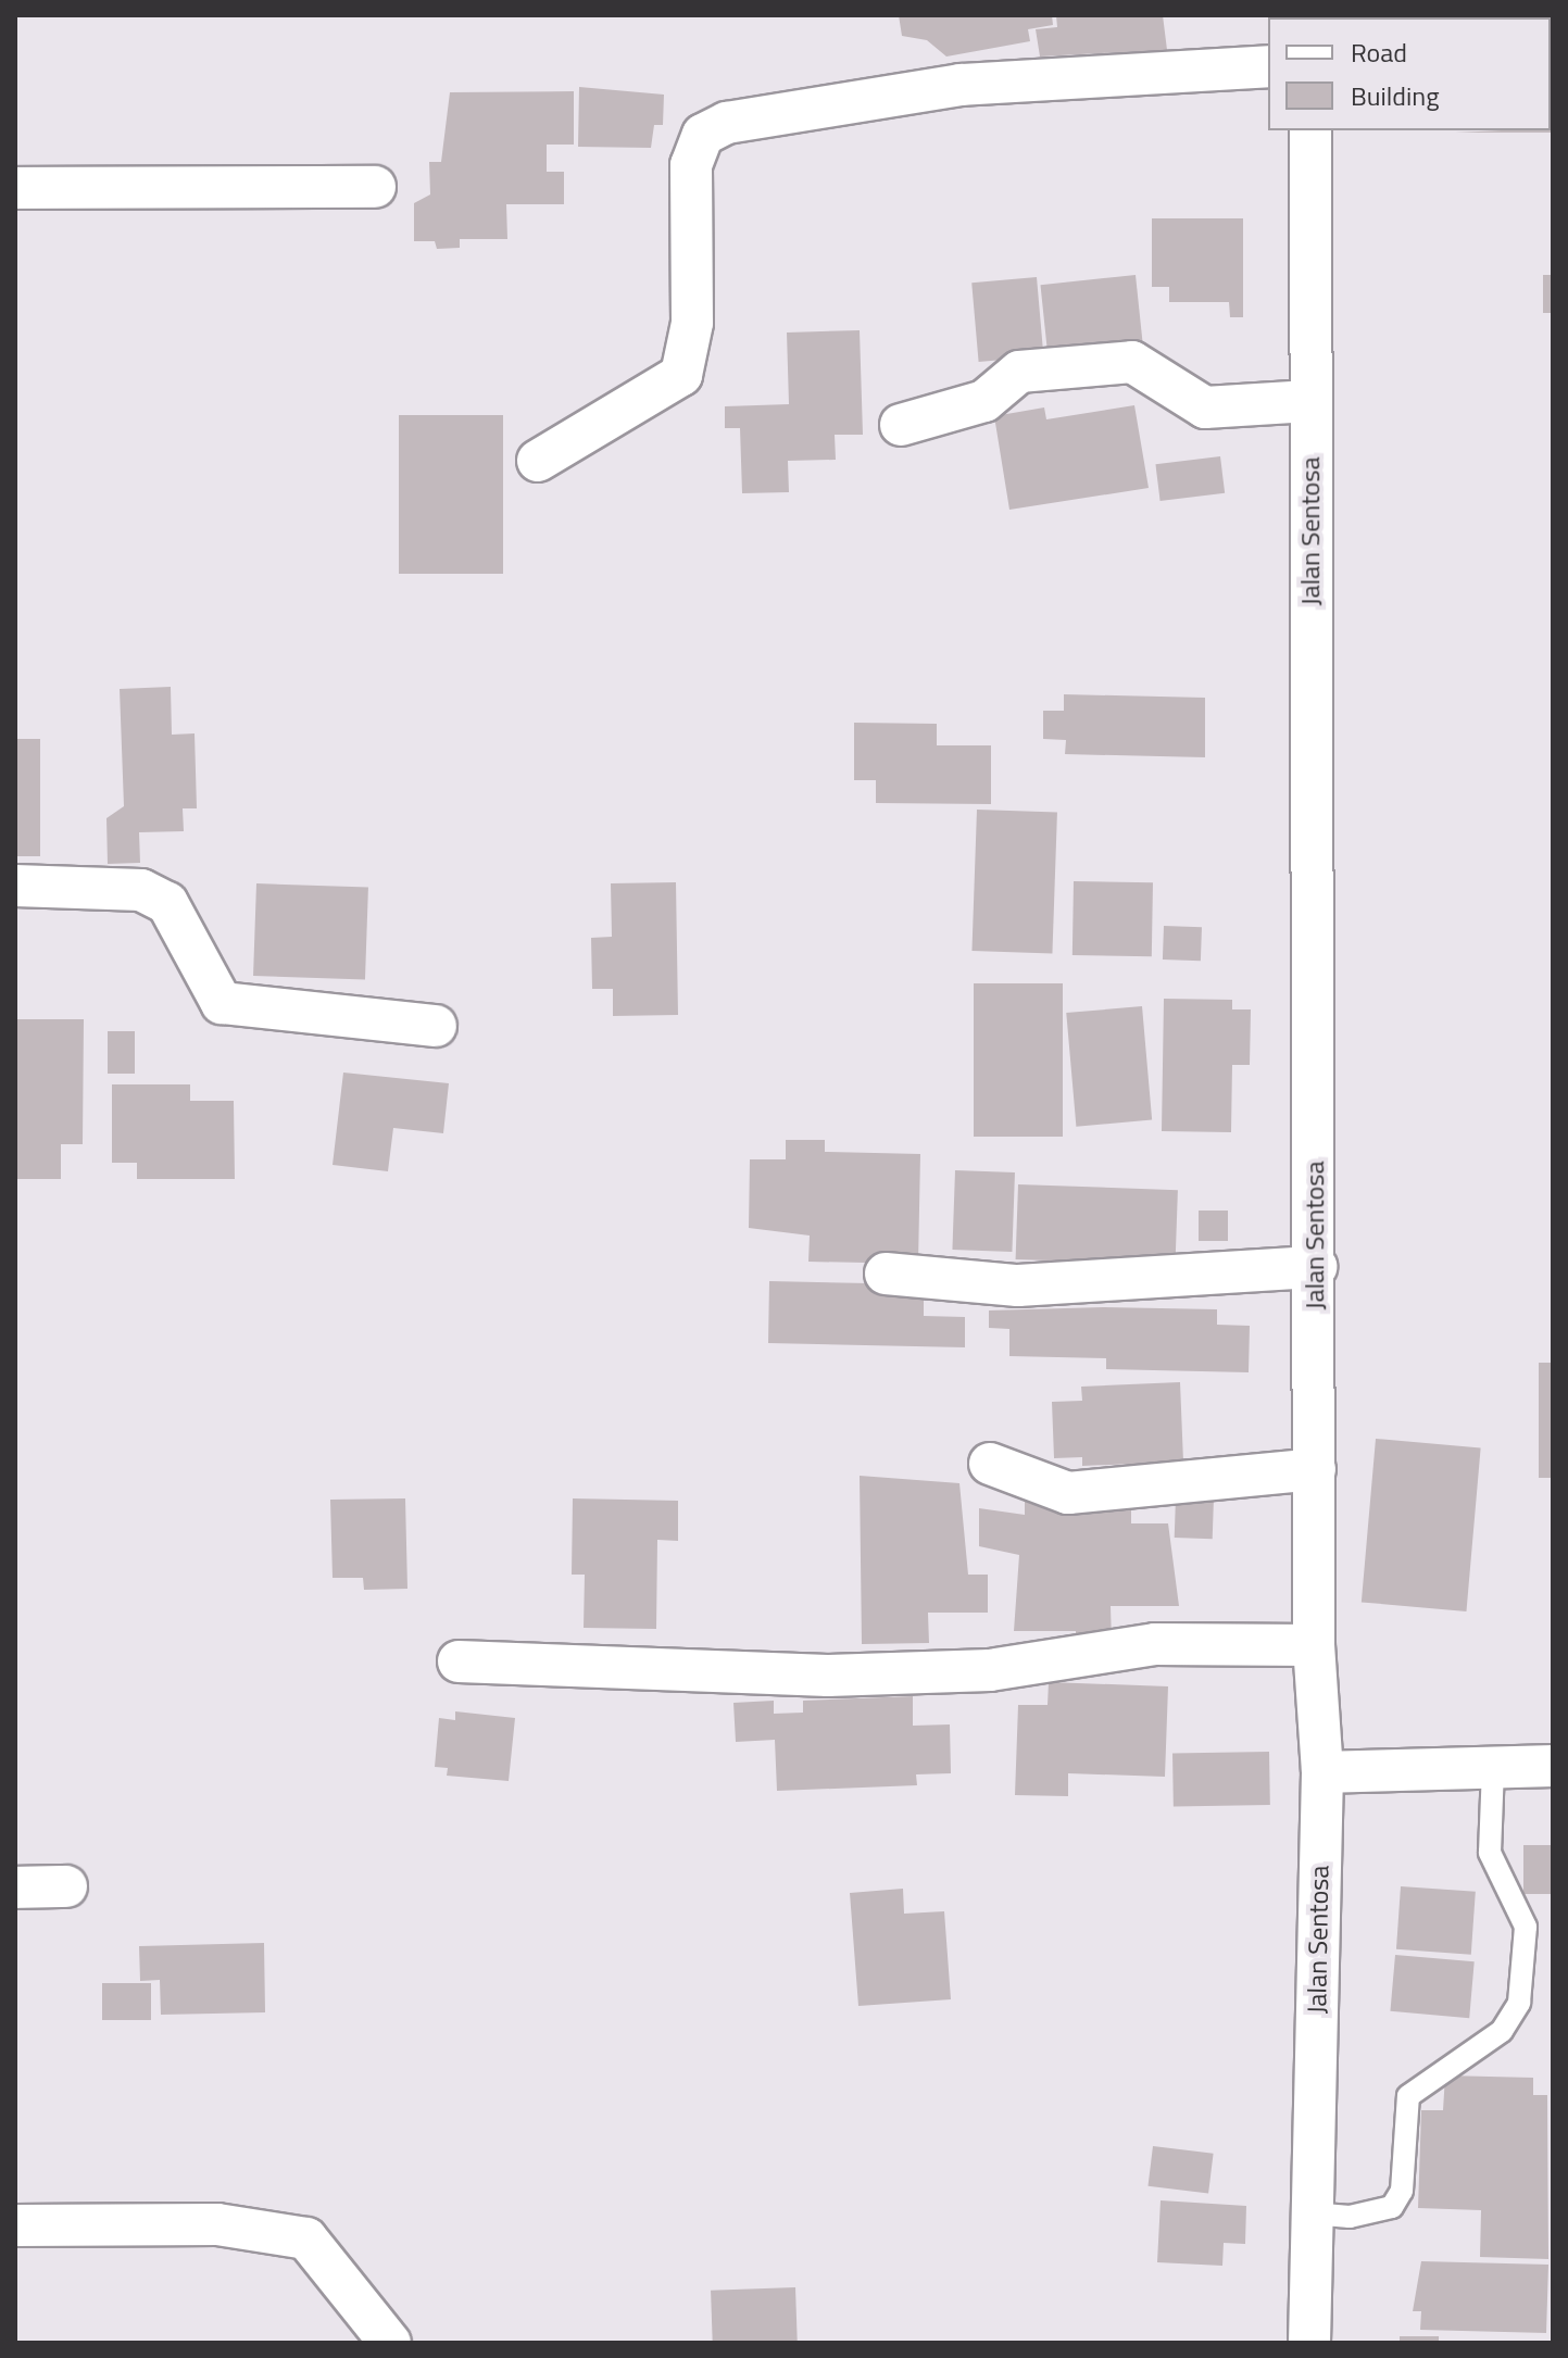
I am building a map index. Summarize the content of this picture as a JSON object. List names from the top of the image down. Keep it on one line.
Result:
{"streets":{"street":["Jalan Sentosa"]},"legend":["Road","Building"]}
